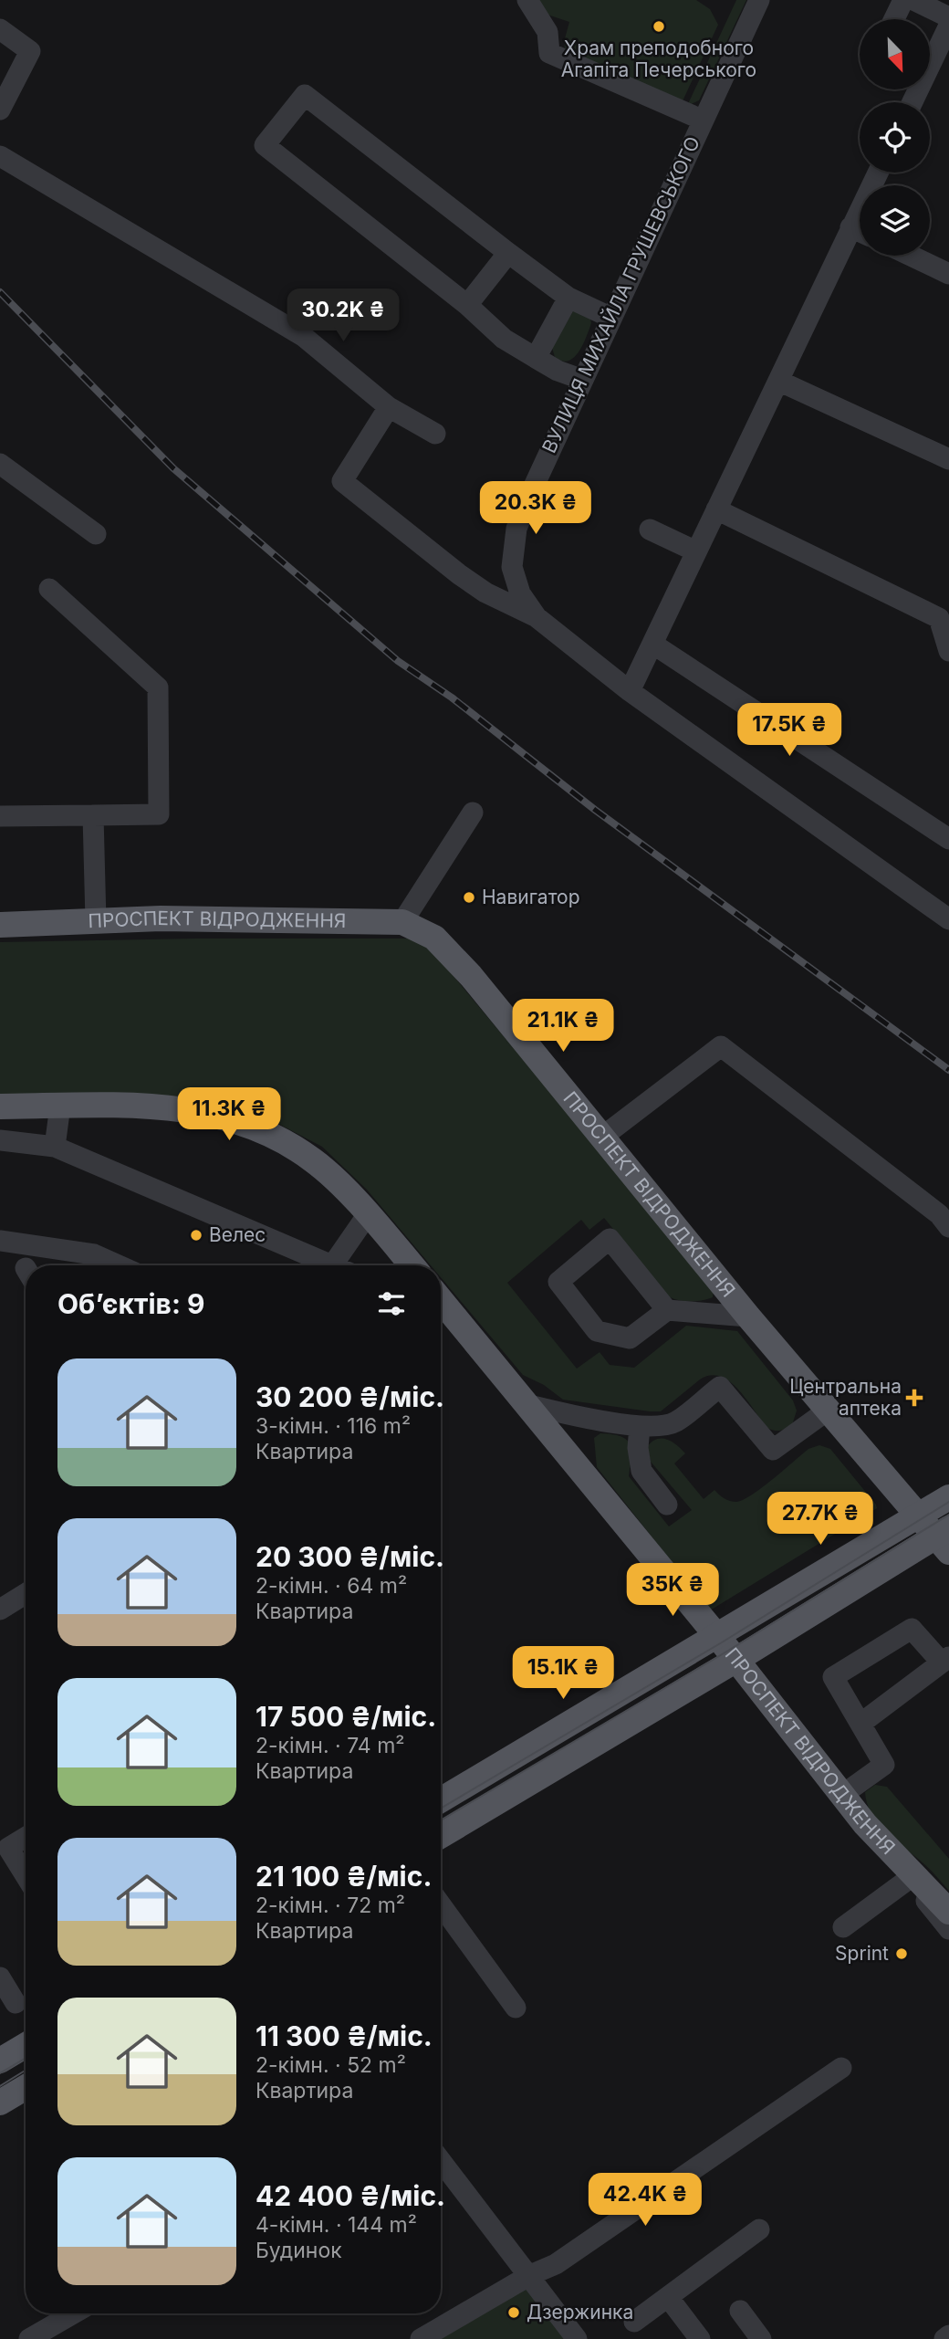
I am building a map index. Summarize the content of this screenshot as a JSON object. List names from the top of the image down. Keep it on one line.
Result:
{"streets":{"main road":["ПРОСПЕКТ ВІДРОДЖЕННЯ"],"street":["ВУЛИЦЯ МИХАЙЛА ГРУШЕВСЬКОГО"]},"places":{"other":["Храм преподобного Агапіта Печерського","Навигатор","Велес","Sprint","Дзержинка"],"health":["Центральна аптека"]},"north":"bottom right","page":{"price":["30.2K ₴","20.3K ₴","17.5K ₴","21.1K ₴","11.3K ₴","27.7K ₴","35K ₴","15.1K ₴","42.4K ₴"],"heading":"Об’єктів: 9","list":[{"name":"30 200 ₴/міс.","note":"3-кімн. · 116 m² · Квартира"},{"name":"20 300 ₴/міс.","note":"2-кімн. · 64 m² · Квартира"},{"name":"17 500 ₴/міс.","note":"2-кімн. · 74 m² · Квартира"},{"name":"21 100 ₴/міс.","note":"2-кімн. · 72 m² · Квартира"},{"name":"11 300 ₴/міс.","note":"2-кімн. · 52 m² · Квартира"},{"name":"42 400 ₴/міс.","note":"4-кімн. · 144 m² · Будинок"}]}}
